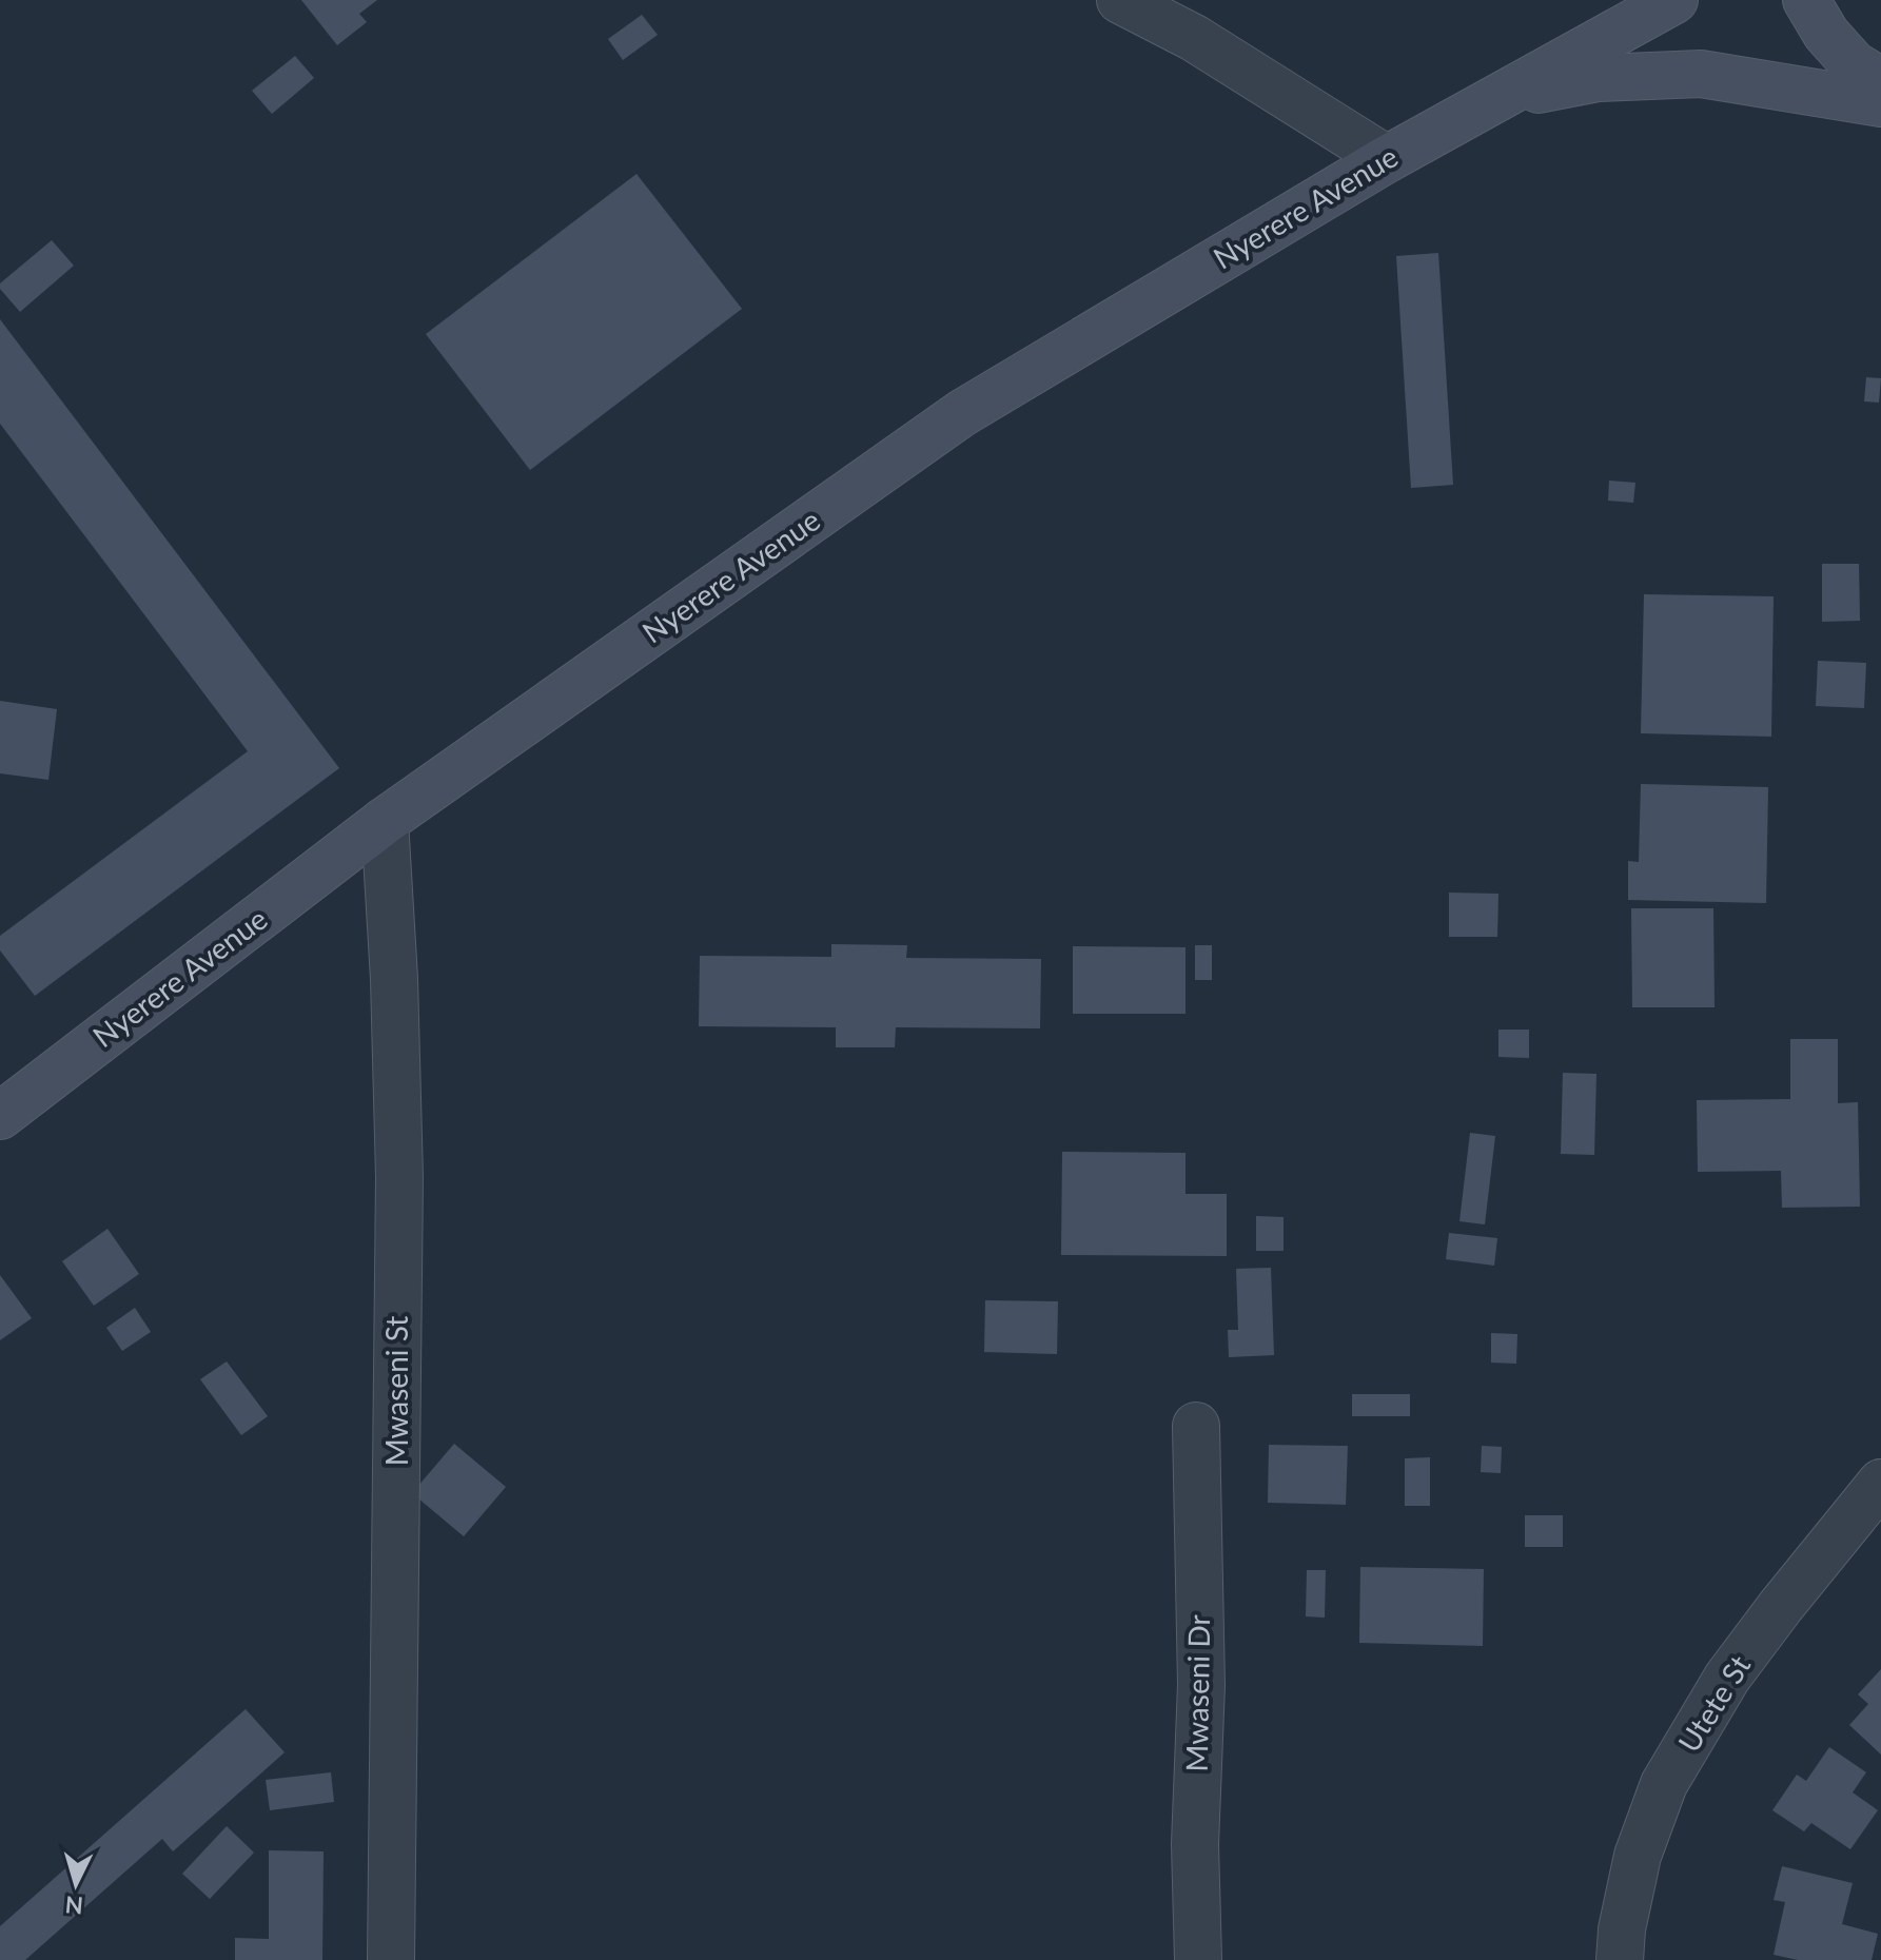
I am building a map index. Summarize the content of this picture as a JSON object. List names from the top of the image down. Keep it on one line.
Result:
{"streets":{"street":["Nyerere Avenue","Mwaseni St","Mwaseni Dr","Utete St"]},"crossings":[["Nyerere Avenue","Mwaseni St"]],"north":"bottom"}
